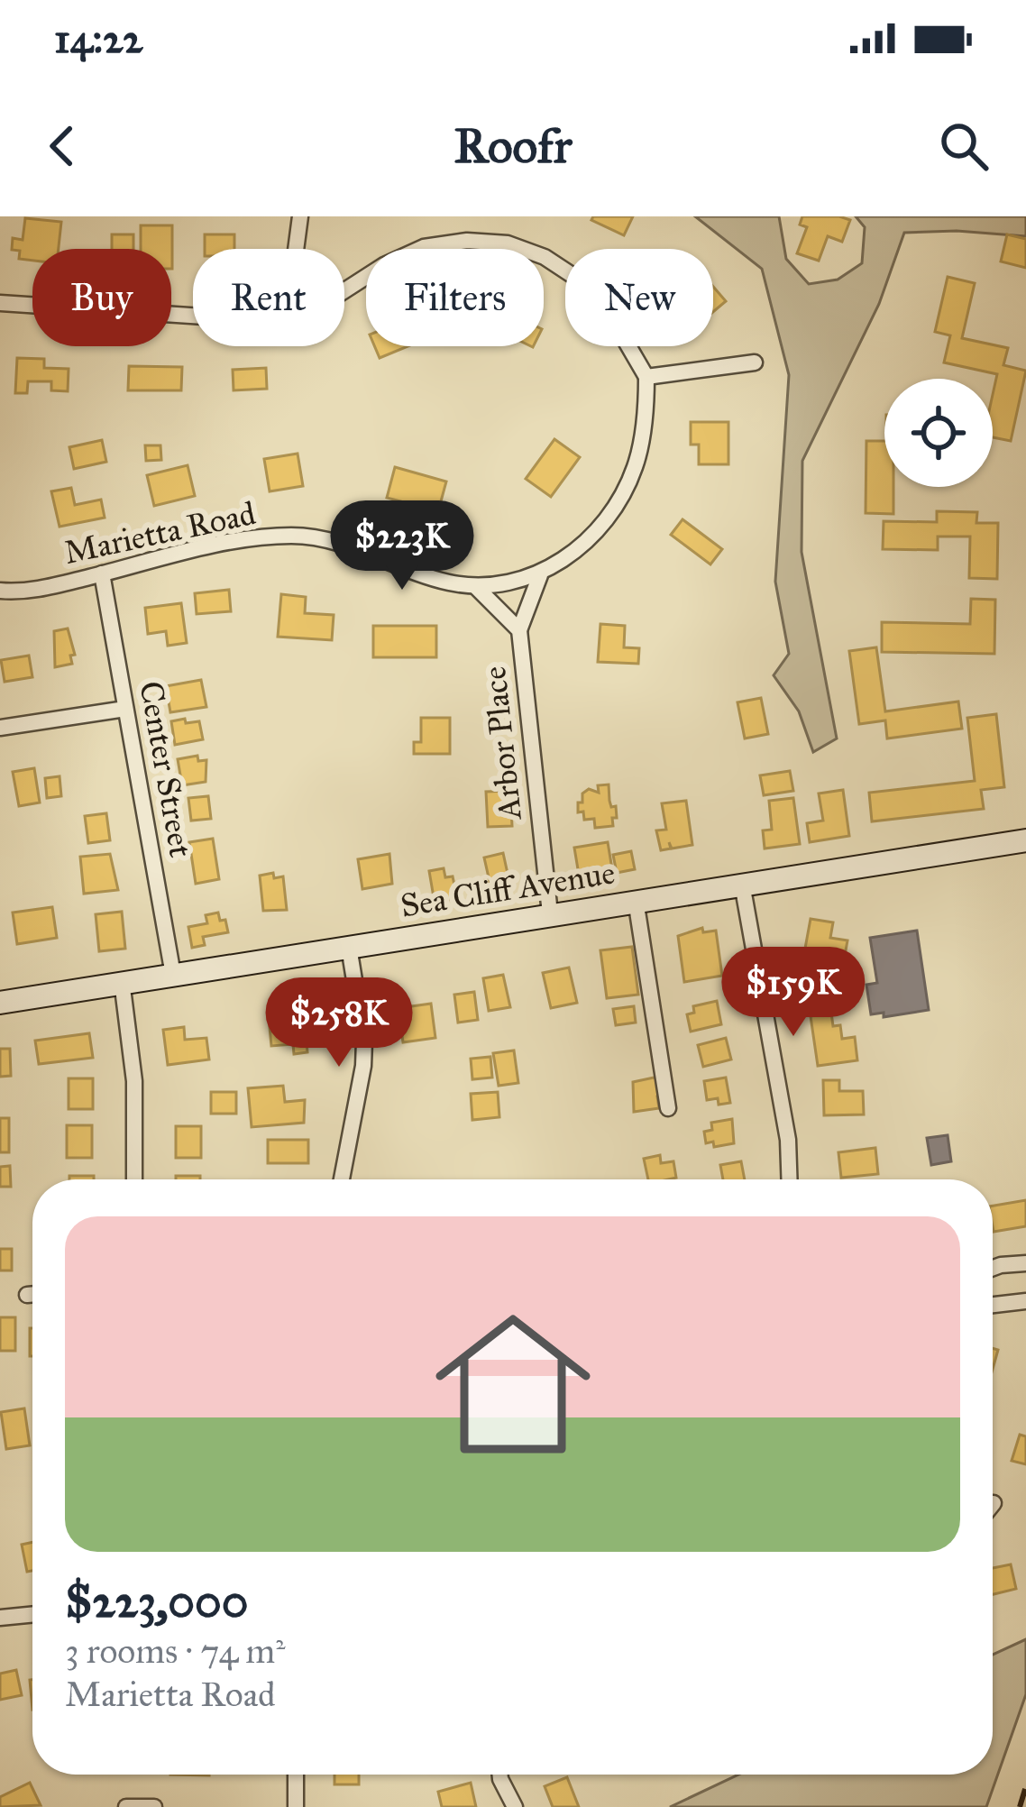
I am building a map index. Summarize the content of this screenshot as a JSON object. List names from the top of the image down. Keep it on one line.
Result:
{"streets":{"street":["Marietta Road","Arbor Place","Center Street","Sea Cliff Avenue"]},"crossings":[["Marietta Road","Arbor Place"],["Marietta Road","Center Street"],["Arbor Place","Sea Cliff Avenue"],["Center Street","Sea Cliff Avenue"]],"page":{"status":"14:22","header":"Roofr","chip":["Buy","Rent","Filters","New"],"price":["$223K","$159K","$258K"],"list":[{"name":"$223,000","note":"3 rooms · 74 m² · Marietta Road"}]}}
